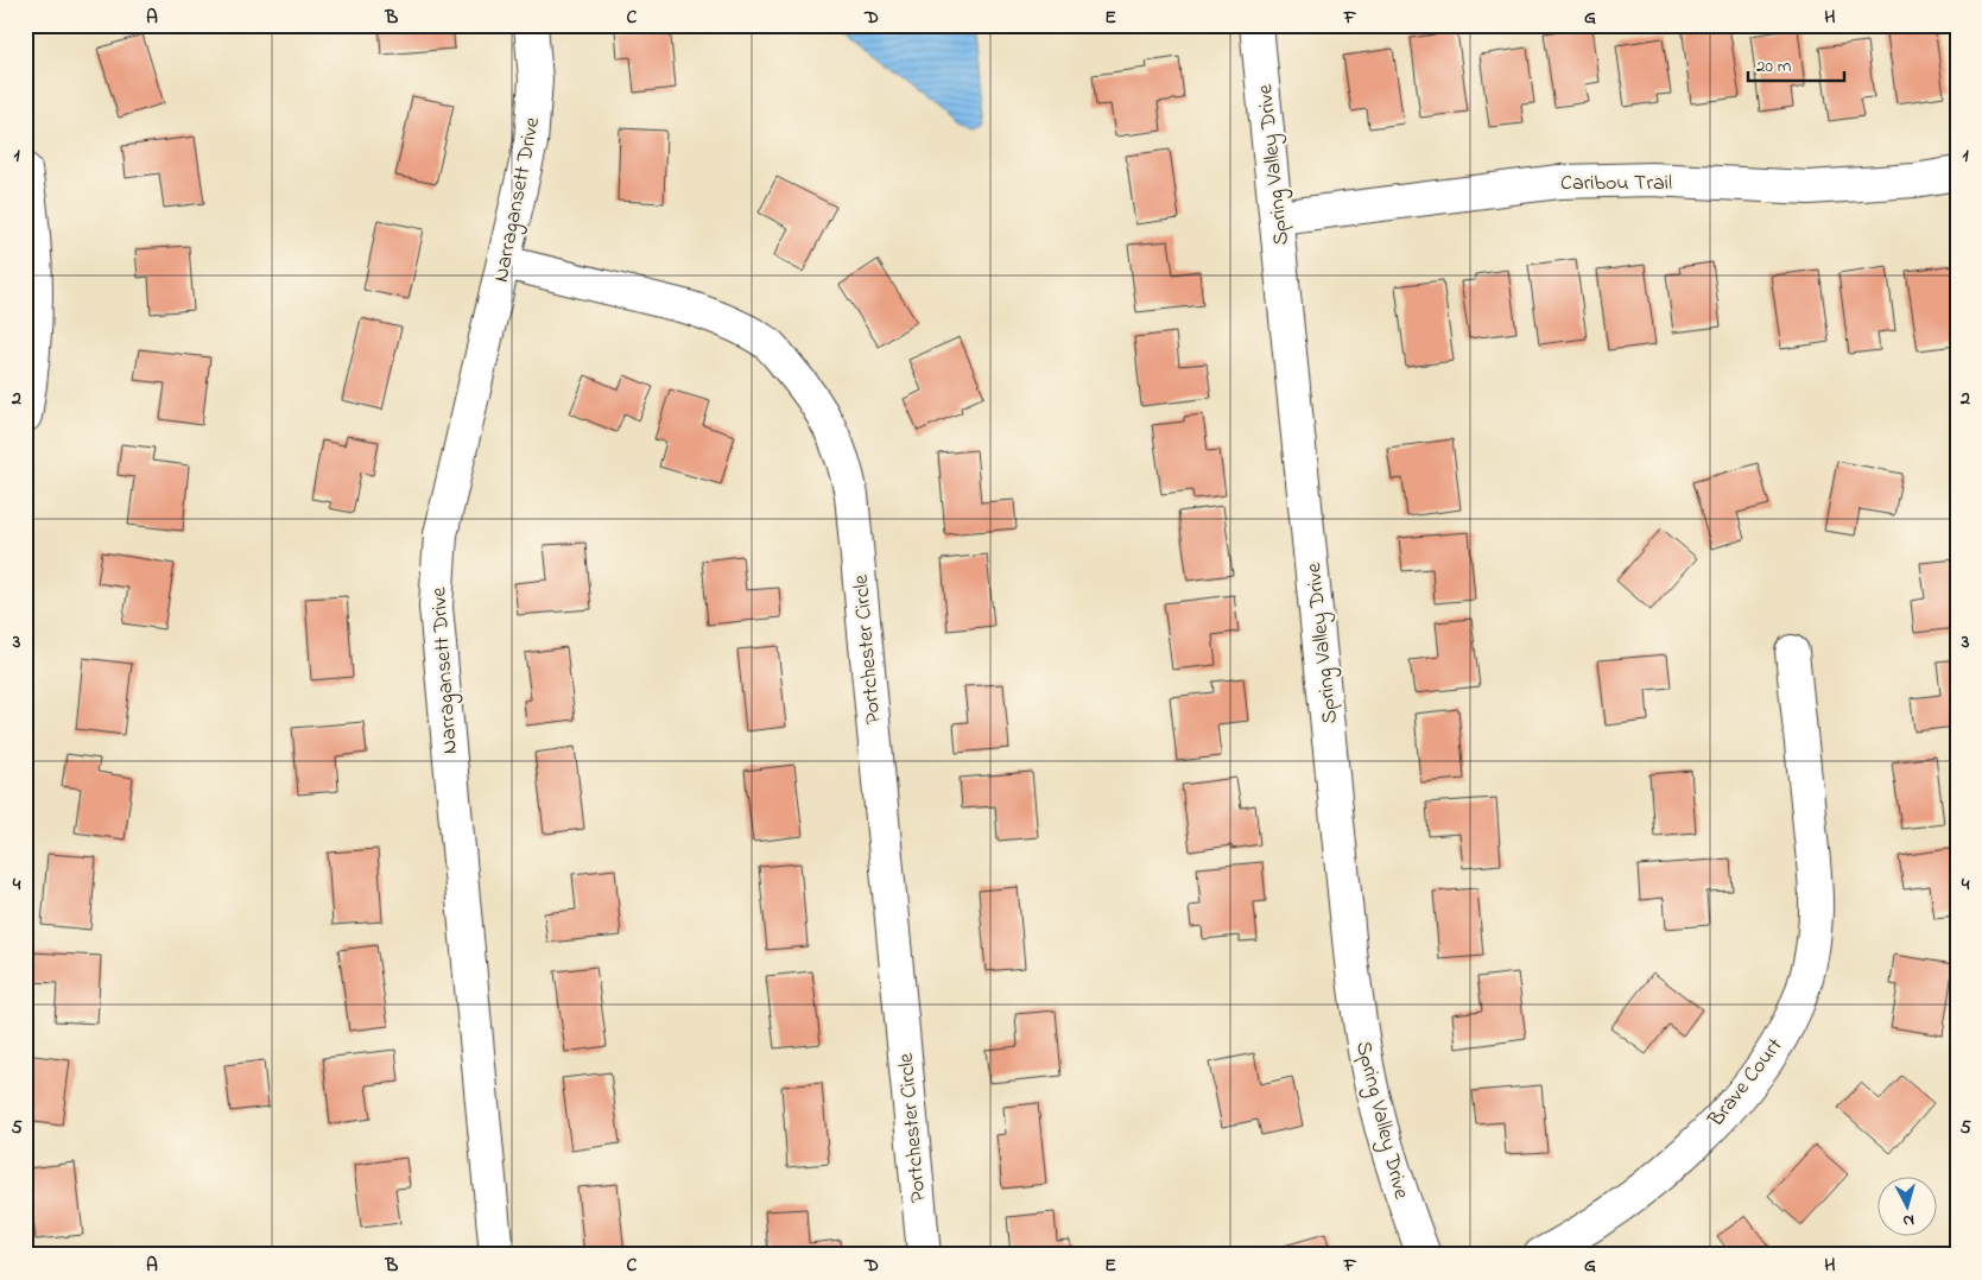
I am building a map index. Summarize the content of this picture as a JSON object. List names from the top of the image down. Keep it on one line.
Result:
{"streets":{"street":["Spring Valley Drive","Caribou Trail","Narragansett Drive","Portchester Circle","Brave Court"]},"crossings":[["Spring Valley Drive","Caribou Trail"],["Narragansett Drive","Portchester Circle"]],"scale_bar":"20 m","north":"bottom","grid":{"columns":["A","B","C","D","E","F","G","H"],"rows":["1","2","3","4","5"]}}
